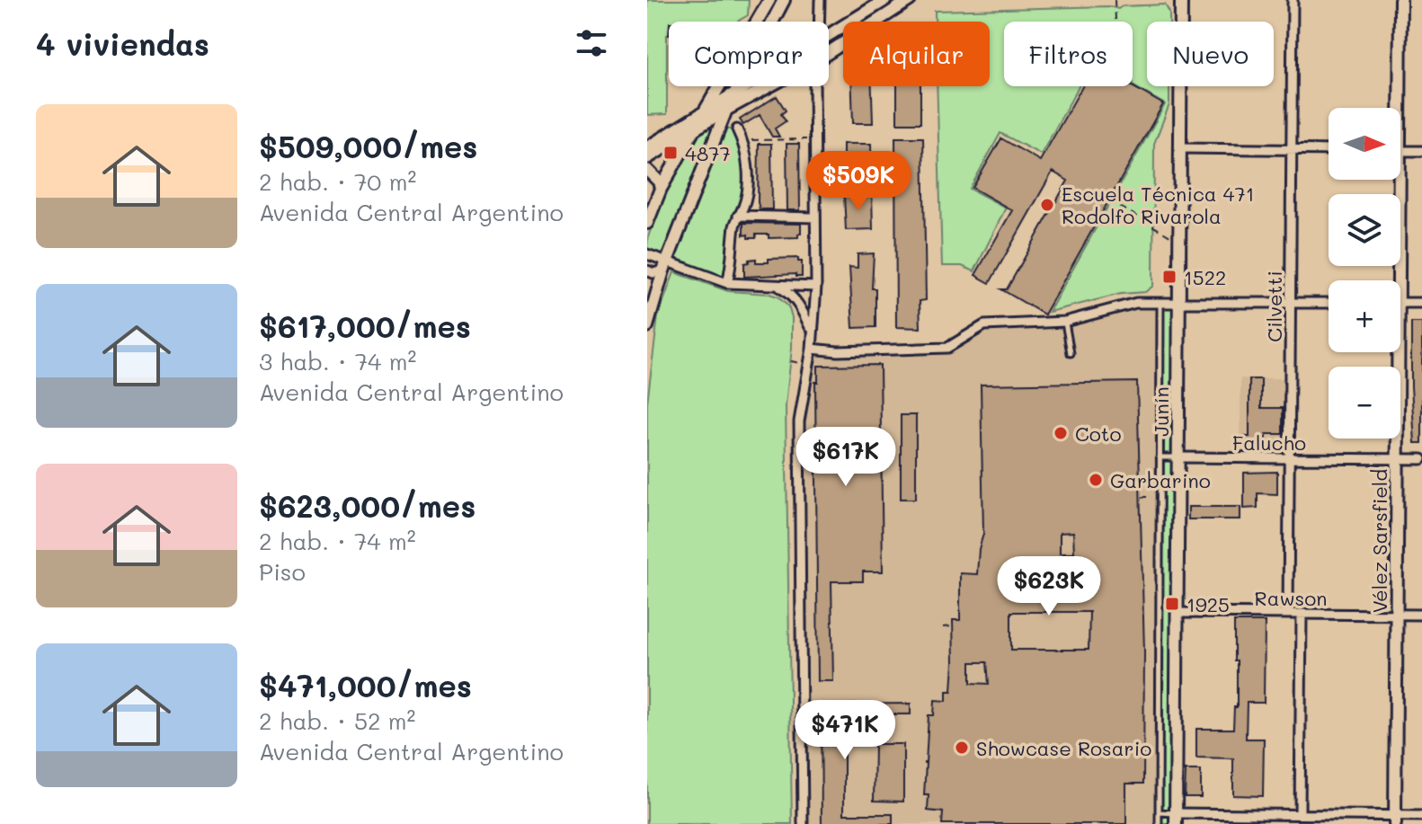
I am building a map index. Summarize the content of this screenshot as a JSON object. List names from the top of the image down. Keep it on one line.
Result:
{"streets":{"main road":["Junín","Vélez Sarsfield"],"street":["Cilvetti","Falucho","Rawson"]},"crossings":[["Cilvetti","Falucho"],["Cilvetti","Rawson"],["Junín","Falucho"],["Junín","Rawson"],["Falucho","Vélez Sarsfield"],["Vélez Sarsfield","Rawson"]],"places":{"transit":["4877","1522","1925"],"other":["Escuela Técnica 471 Rodolfo Rivarola","Coto","Garbarino","Showcase Rosario"]},"north":"right","page":{"heading":"4 viviendas","chip":["Comprar","Alquilar","Filtros","Nuevo"],"list":[{"name":"$509,000/mes","note":"2 hab. · 70 m² · Avenida Central Argentino"},{"name":"$617,000/mes","note":"3 hab. · 74 m² · Avenida Central Argentino"},{"name":"$623,000/mes","note":"2 hab. · 74 m² · Piso"},{"name":"$471,000/mes","note":"2 hab. · 52 m² · Avenida Central Argentino"}],"map_buttons":["+","−"],"price":["$509K","$617K","$623K","$471K"]}}
